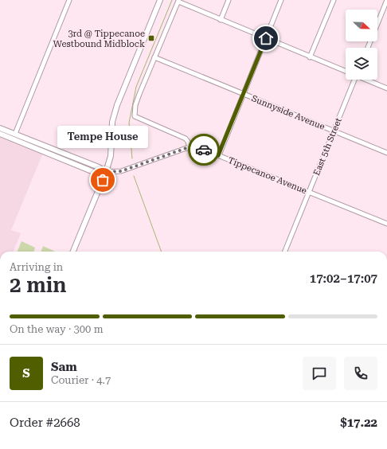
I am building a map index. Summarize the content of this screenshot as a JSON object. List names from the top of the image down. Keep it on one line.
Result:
{"streets":{"street":["Sunnyside Avenue","East 5th Street","Tippecanoe Avenue"]},"crossings":[["Sunnyside Avenue","East 5th Street"],["East 5th Street","Tippecanoe Avenue"]],"places":{"transit":["3rd @ Tippecanoe Westbound Midblock"],"other":["Tempe House"]},"north":"right","page":{"bubble":"Tempe House","heading":["2 min","Arriving in","17:02–17:07"],"panel":["Sam","Courier · 4.7","Order #2668","$17.22"],"bar":"On the way · 300 m","round":"S"}}
